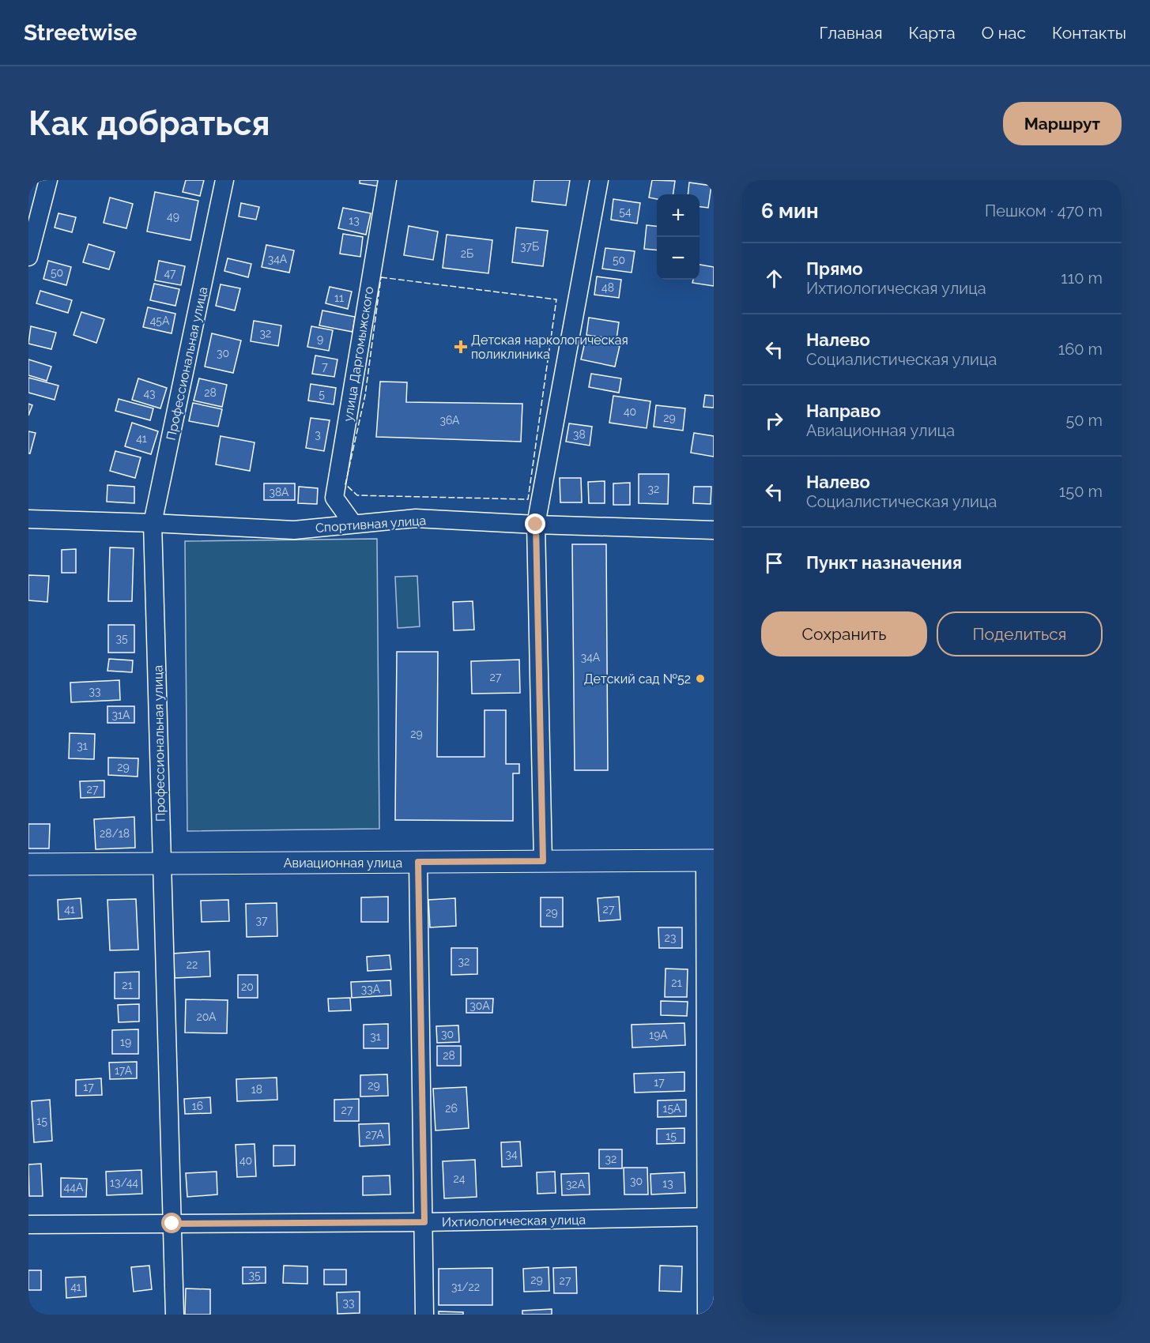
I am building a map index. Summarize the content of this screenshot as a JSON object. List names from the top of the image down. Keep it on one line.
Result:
{"streets":{"main road":["Авиационная улица"],"street":["улица Даргомыжского","Профессиональная улица","Спортивная улица","Ихтиологическая улица"]},"crossings":[["улица Даргомыжского","Спортивная улица"],["Профессиональная улица","Спортивная улица"],["Профессиональная улица","Авиационная улица"],["Профессиональная улица","Ихтиологическая улица"]],"places":{"health":["Детская наркологическая поликлиника"],"other":["Детский сад №52"]},"house_numbers":["54","49","13","37Б","2Б","34А","50","50","47","48","11","45А","32","9","30","7","28","43","5","40","29","36А","3","38","41","32","38А","35","34А","27","33","31А","29","31","29","27","28/18","41","27","29","37","23","32","22","21","21","20","33А","30А","20А","30","19А","31","19","28","17А","17","29","17","18","16","26","15А","27","15","27А","15","34","32","40","24","30","13/44","13","32А","44А","35","29","27","41","31/22","33"],"page":{"header":"Streetwise","nav":["Главная","Карта","О нас","Контакты"],"buttons":["Маршрут",["Сохранить","Поделиться"]],"title":"Как добраться","heading":["6 мин","Пешком · 470 m"],"map_buttons":["+","−"],"list":[["Прямо","Ихтиологическая улица","110 m"],["Налево","Социалистическая улица","160 m"],["Направо","Авиационная улица","50 m"],["Налево","Социалистическая улица","150 m"],"Пункт назначения"]}}
